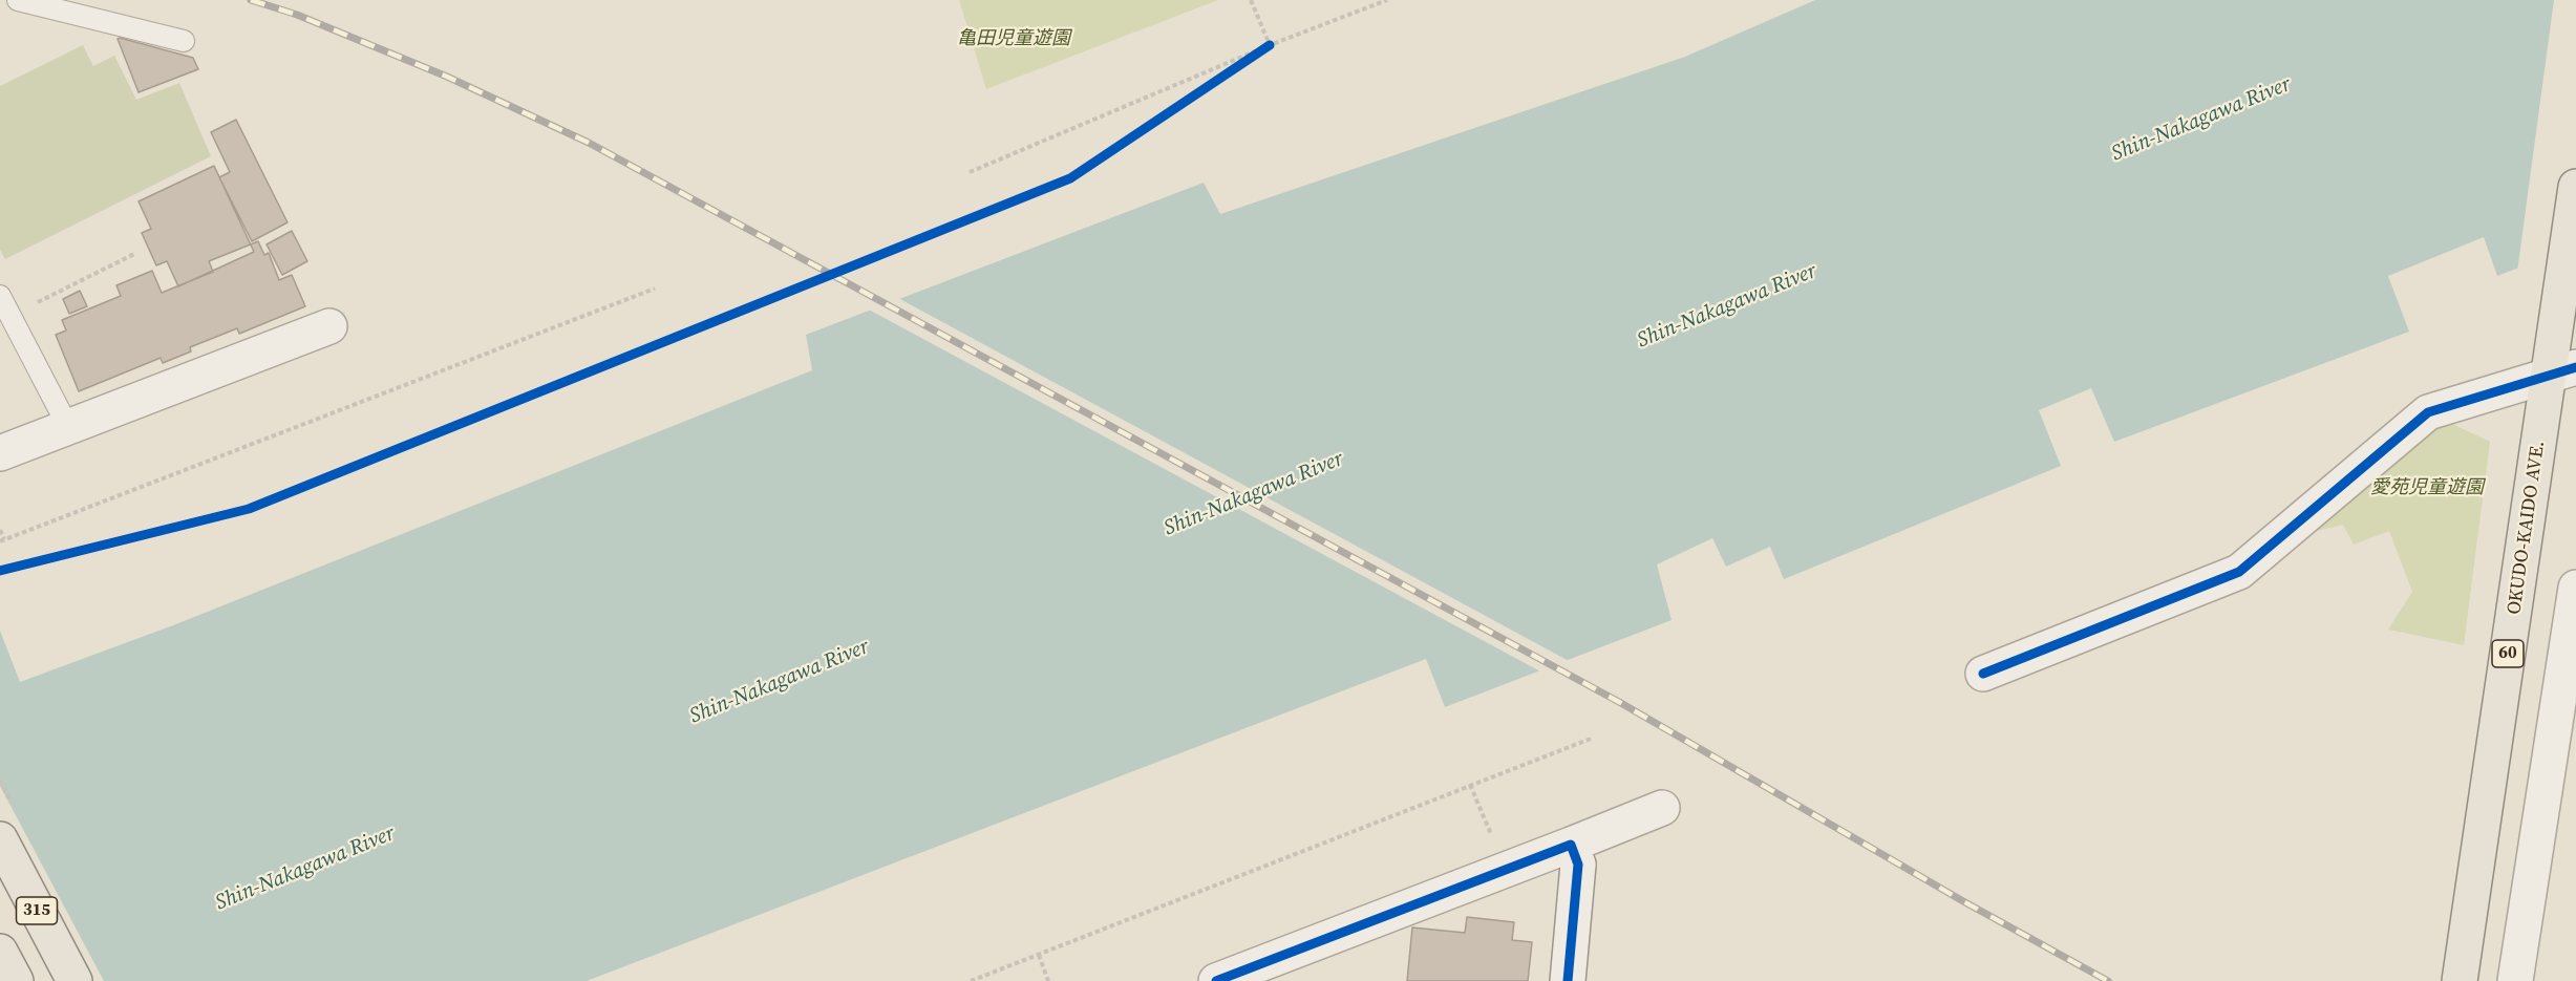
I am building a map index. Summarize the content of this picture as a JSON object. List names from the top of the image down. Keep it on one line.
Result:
{"streets":{"main road":["OKUDO-KAIDO AVE.","60","315"]},"water":["Shin-Nakagawa River"],"parks":["亀田児童遊園","愛苑児童遊園"]}
